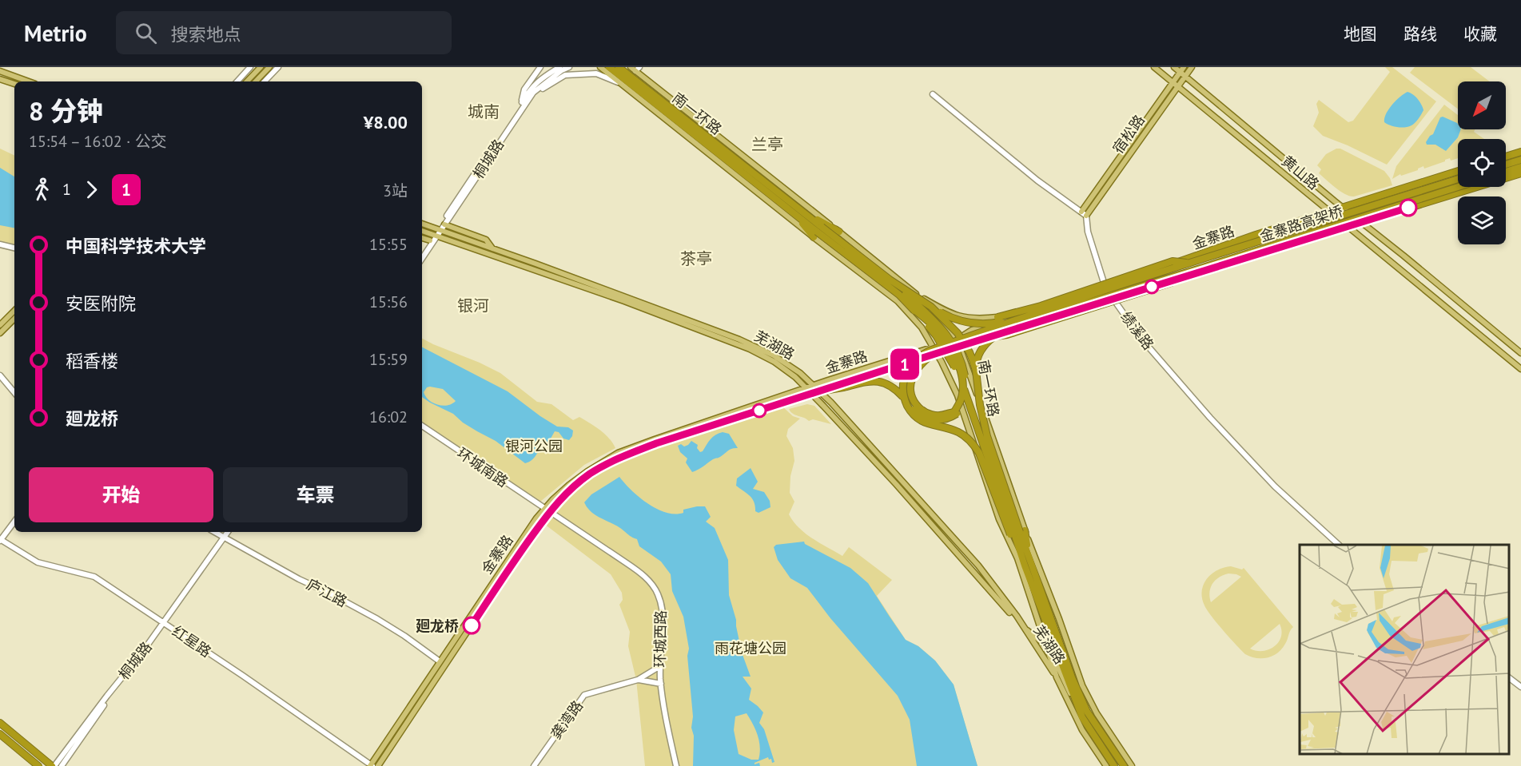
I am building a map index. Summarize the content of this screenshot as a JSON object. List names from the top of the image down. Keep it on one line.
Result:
{"streets":{"highway":["南一环路","金寨路高架桥","金寨路"],"main road":["宿松路","黄山路","芜湖路"],"street":["桐城路","绩溪路","环城南路","庐江路","环城西路","红星路","龚湾路"]},"crossings":[["南一环路","金寨路高架桥"],["宿松路","黄山路"],["宿松路","绩溪路"],["桐城路","芜湖路"],["桐城路","庐江路"],["桐城路","红星路"],["黄山路","金寨路"],["金寨路","绩溪路"],["金寨路","芜湖路"],["金寨路","环城南路"],["金寨路","庐江路"],["金寨路","环城西路"],["金寨路","红星路"],["环城南路","环城西路"]],"districts":["城南","兰亭","茶亭","银河"],"parks":["银河公园","雨花塘公园"],"places":["廻龙桥"],"lines":["bus line 1"],"north":"bottom left","page":{"header":"Metrio","search":"搜索地点","nav":["地图","路线","收藏"],"on_map":"1","heading":["8 分钟","15:54 – 16:02 · 公交","¥8.00"],"legs":["1","1","3站"],"list":[{"name":"中国科学技术大学","value":"15:55"},{"name":"安医附院","value":"15:56"},{"name":"稻香楼","value":"15:59"},{"name":"廻龙桥","value":"16:02"}],"buttons":["开始","车票"]}}
